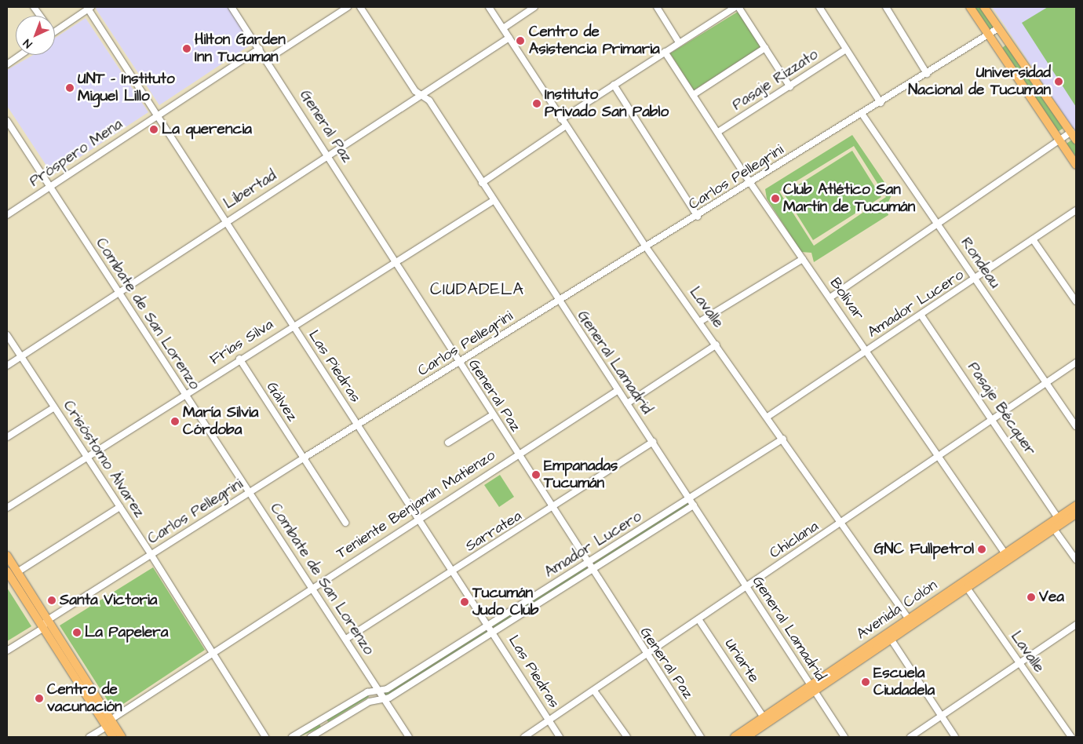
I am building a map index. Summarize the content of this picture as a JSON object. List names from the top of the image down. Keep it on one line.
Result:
{"streets":{"main road":["Avenida Colón"],"street":["Pasaje Rizzato","General Paz","Próspero Mena","Carlos Pellegrini","Libertad","Rondeau","Bolívar","Amador Lucero","Lavalle","Combate de San Lorenzo","Frías Silva","General Lamadrid","Las Piedras","Gálvez","Pasaje Bécquer","Crisóstomo Álvarez","Teniente Benjamín Matienzo","Sarratea","Chiclana","Uriarte"]},"crossings":[["Pasaje Rizzato","Bolívar"],["General Paz","Próspero Mena"],["General Paz","Carlos Pellegrini"],["General Paz","Libertad"],["General Paz","Amador Lucero"],["General Paz","Frías Silva"],["General Paz","Teniente Benjamín Matienzo"],["General Paz","Sarratea"],["General Paz","Chiclana"],["Próspero Mena","Combate de San Lorenzo"],["Próspero Mena","Las Piedras"],["Carlos Pellegrini","Rondeau"],["Carlos Pellegrini","Bolívar"],["Carlos Pellegrini","Lavalle"],["Carlos Pellegrini","Combate de San Lorenzo"],["Carlos Pellegrini","General Lamadrid"],["Carlos Pellegrini","Las Piedras"],["Carlos Pellegrini","Gálvez"],["Carlos Pellegrini","Crisóstomo Álvarez"],["Libertad","Lavalle"],["Libertad","Combate de San Lorenzo"],["Libertad","General Lamadrid"],["Libertad","Las Piedras"],["Libertad","Crisóstomo Álvarez"],["Rondeau","Amador Lucero"],["Rondeau","Chiclana"],["Bolívar","Amador Lucero"],["Bolívar","Chiclana"],["Bolívar","Avenida Colón"],["Amador Lucero","Lavalle"],["Amador Lucero","Combate de San Lorenzo"],["Amador Lucero","General Lamadrid"],["Amador Lucero","Las Piedras"],["Amador Lucero","Pasaje Bécquer"],["Lavalle","Chiclana"],["Lavalle","Avenida Colón"],["Combate de San Lorenzo","Frías Silva"],["Combate de San Lorenzo","Teniente Benjamín Matienzo"],["Combate de San Lorenzo","Sarratea"],["Frías Silva","General Lamadrid"],["Frías Silva","Las Piedras"],["Frías Silva","Gálvez"],["Frías Silva","Crisóstomo Álvarez"],["General Lamadrid","Teniente Benjamín Matienzo"],["General Lamadrid","Sarratea"],["General Lamadrid","Chiclana"],["General Lamadrid","Avenida Colón"],["Las Piedras","Teniente Benjamín Matienzo"],["Las Piedras","Sarratea"],["Las Piedras","Chiclana"],["Pasaje Bécquer","Chiclana"],["Pasaje Bécquer","Avenida Colón"],["Crisóstomo Álvarez","Teniente Benjamín Matienzo"],["Chiclana","Uriarte"],["Avenida Colón","Uriarte"]],"districts":["CIUDADELA"],"places":["Centro de Asistencia Primaria","Hilton Garden Inn Tucuman","Universidad Nacional de Tucuman","UNT - Instituto Miguel Lillo","Instituto Privado San Pablo","La querencia","Club Atlético San Martín de Tucumán","María Silvia Córdoba","Empanadas Tucumán","GNC Fullpetrol","Vea","Santa Victoria","Tucumán Judo Club","La Papelera","Escuela Ciudadela","Centro de vacunación"],"north":"bottom left"}
